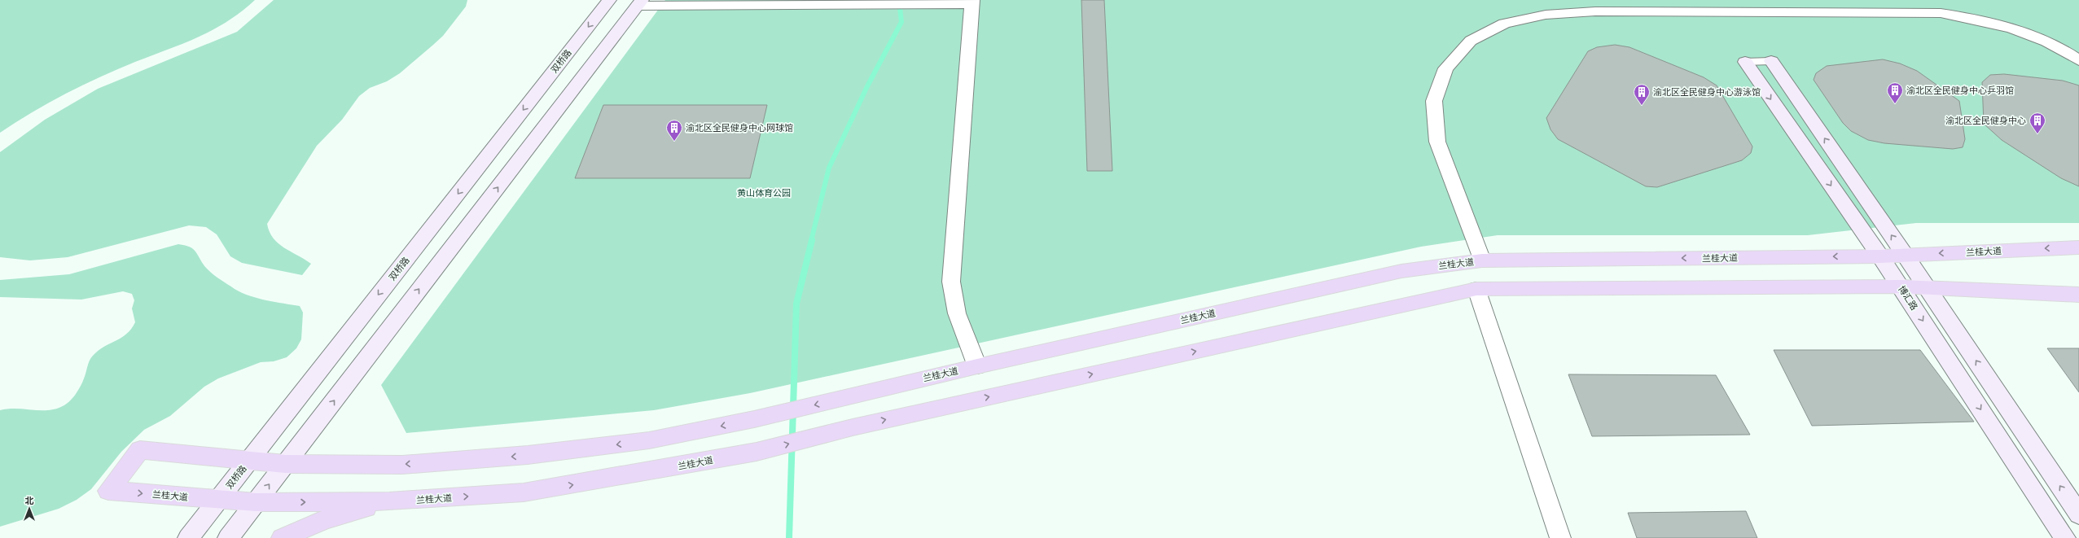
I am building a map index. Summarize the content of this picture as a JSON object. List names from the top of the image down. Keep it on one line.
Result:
{"streets":{"main road":["双桥路","兰桂大道","博汇路"]},"crossings":[["双桥路","兰桂大道"],["兰桂大道","博汇路"]],"parks":["黄山体育公园"],"places":{"building":["渝北区全民健身中心乒羽馆","渝北区全民健身中心游泳馆","渝北区全民健身中心","渝北区全民健身中心网球馆"]},"north":"top"}
